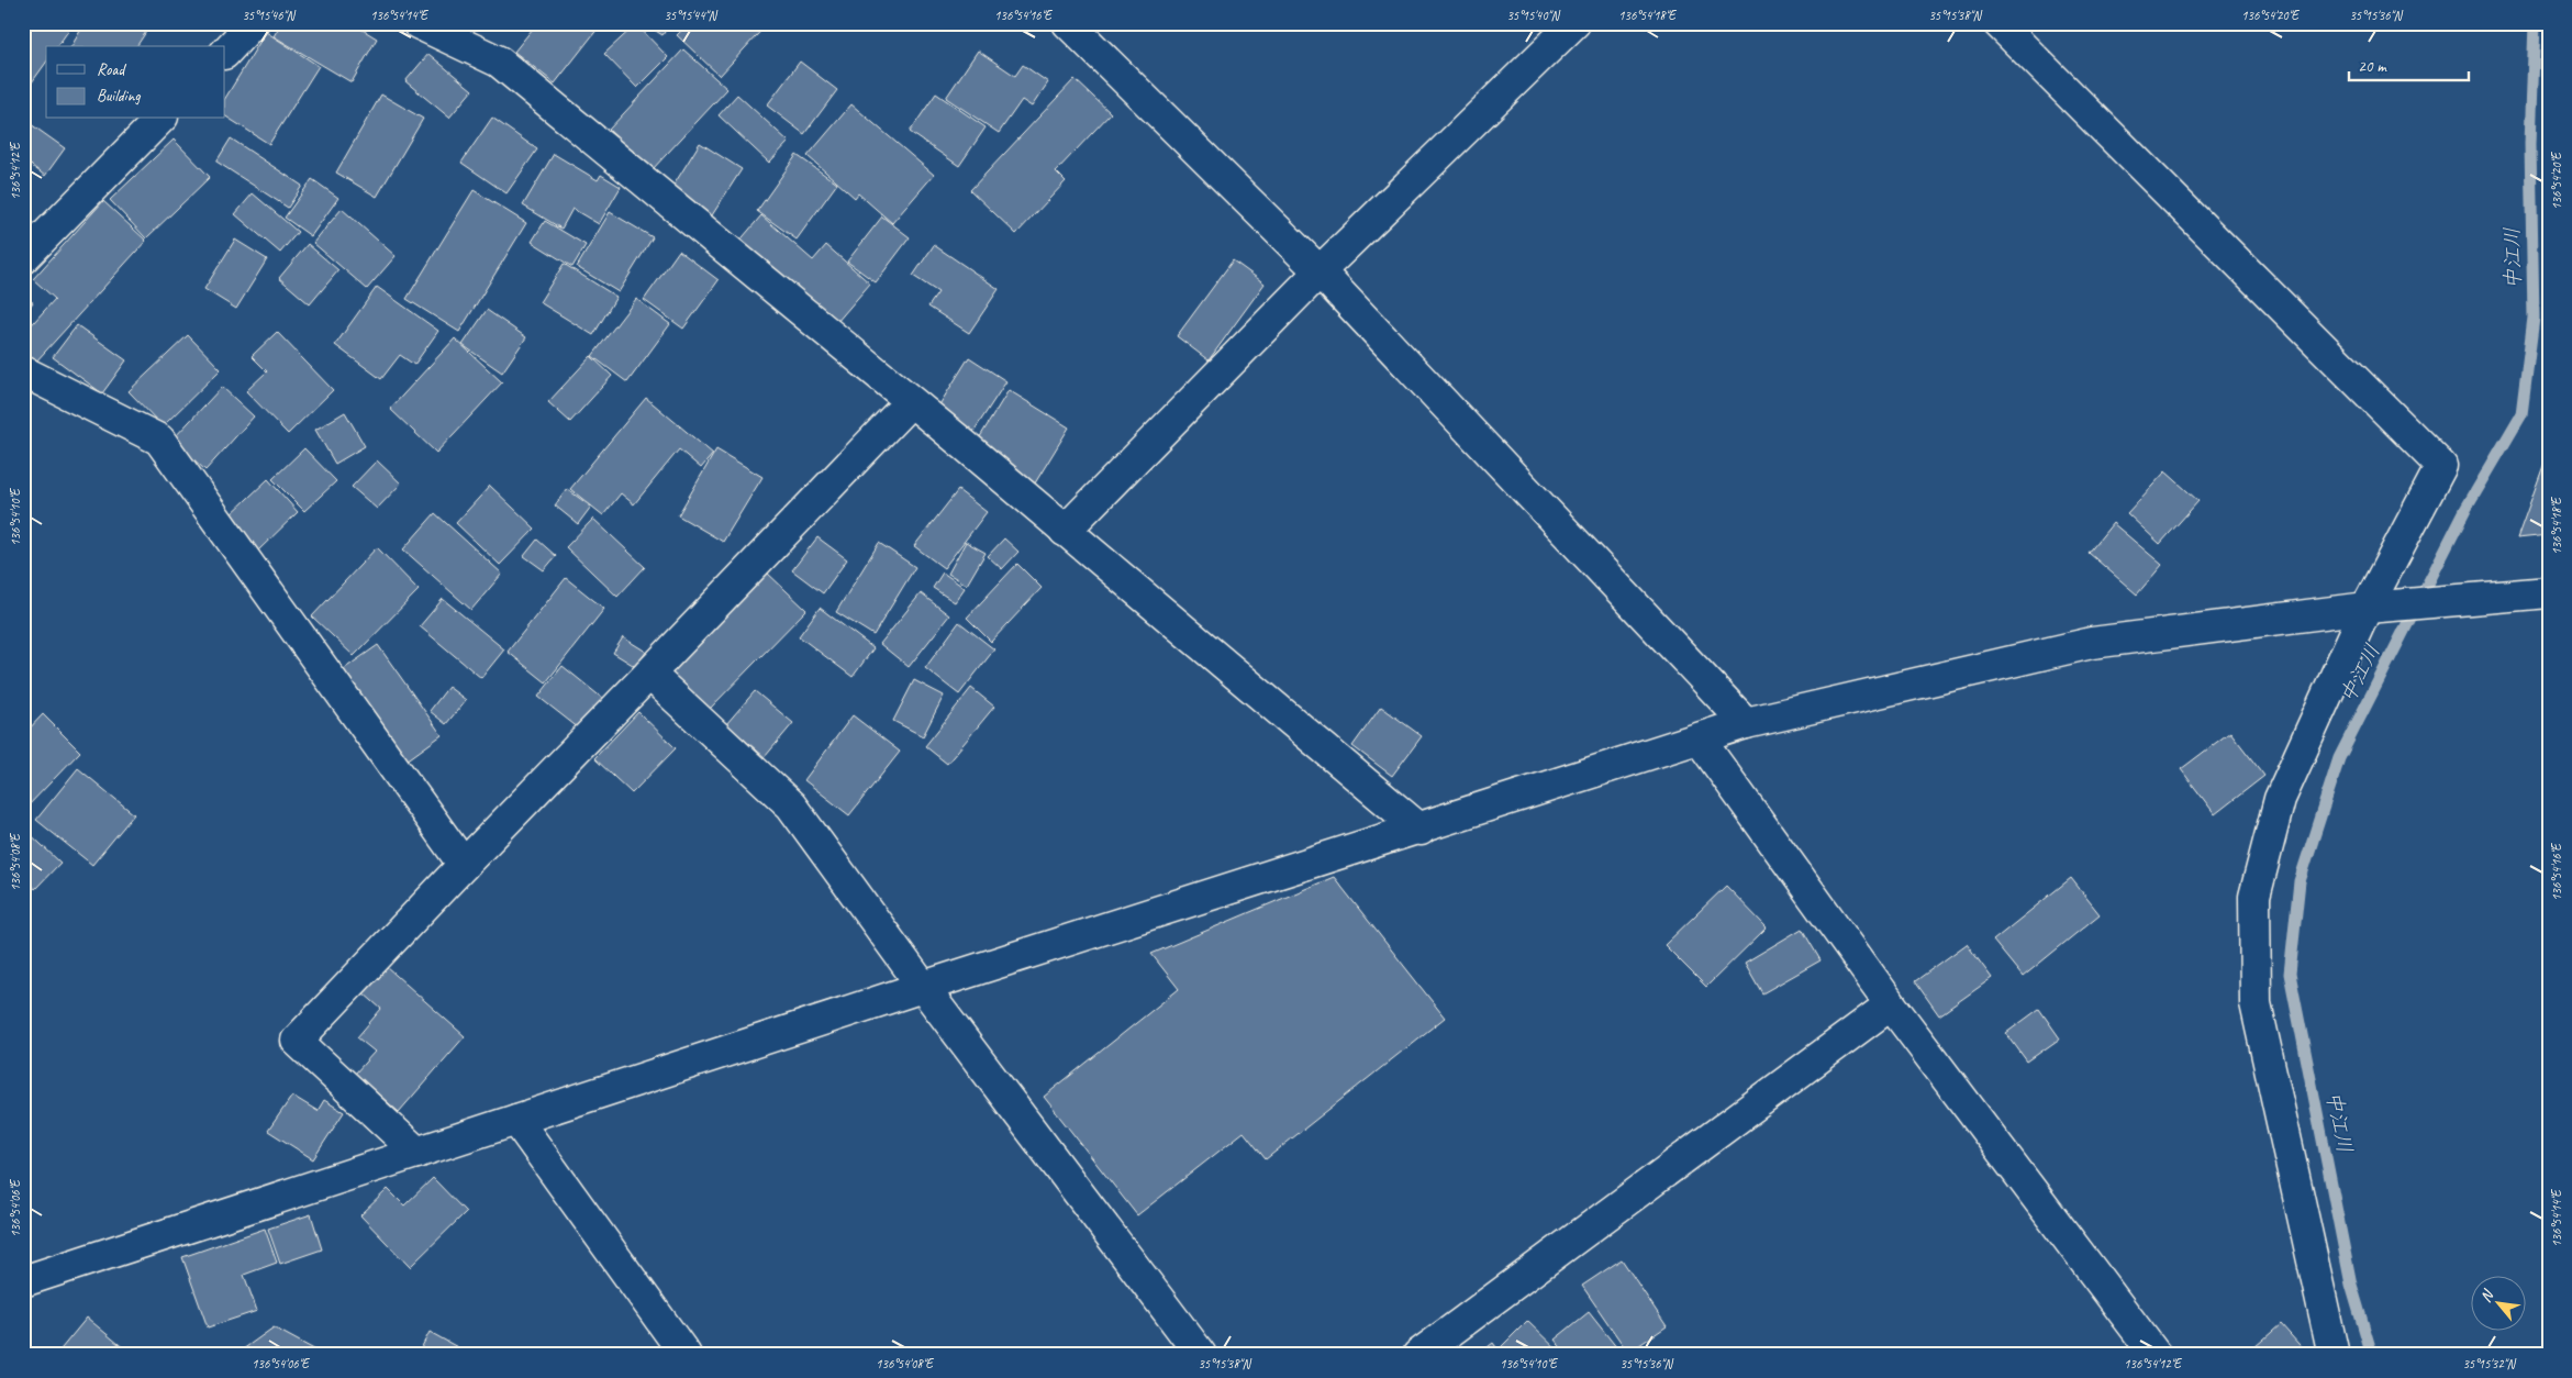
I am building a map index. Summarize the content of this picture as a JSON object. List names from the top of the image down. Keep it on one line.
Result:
{"water":["中江川"],"legend":["Road","Building"],"scale_bar":"20 m","north":"top left","coordinates":["35°15'46\"N","136°54'14\"E","35°15'44\"N","136°54'16\"E","35°15'40\"N","136°54'18\"E","35°15'38\"N","136°54'20\"E","35°15'36\"N","136°54'12\"E","136°54'10\"E","136°54'08\"E","136°54'06\"E","35°15'32\"N"]}
